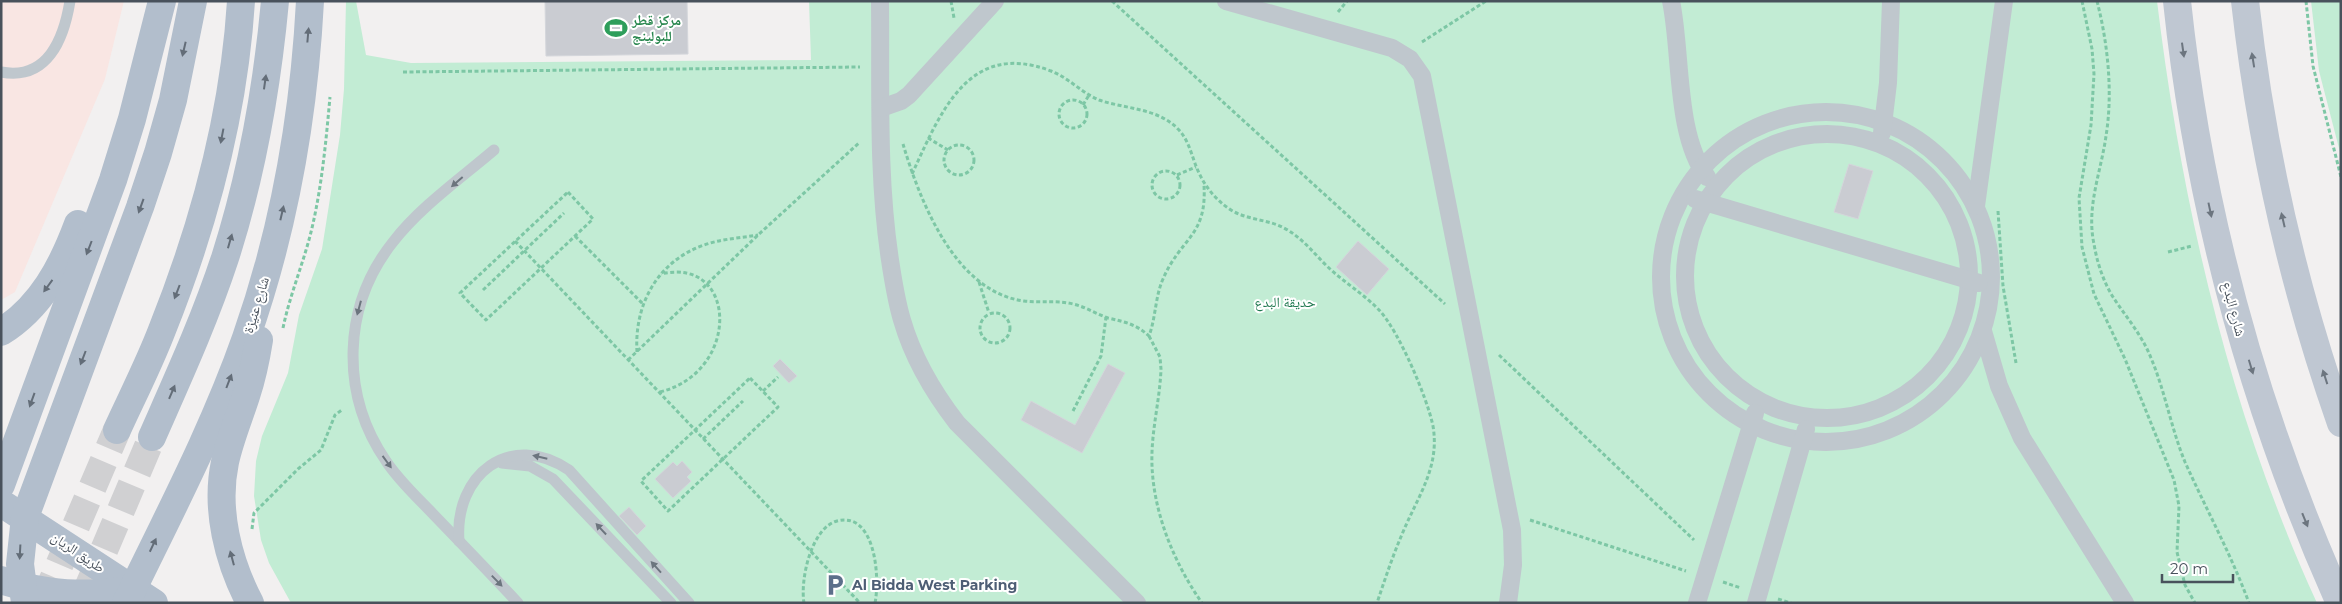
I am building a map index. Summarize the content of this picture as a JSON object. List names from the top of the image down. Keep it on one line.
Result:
{"streets":{"main road":["شارع عنيزة","شارع البدع","طريق الريان"]},"crossings":[["شارع عنيزة","طريق الريان"]],"parks":["حديقة البدع"],"places":{"sports":["مركز قطر للبولينج"],"parking":["Al Bidda West Parking"]},"scale_bar":"20 m"}
